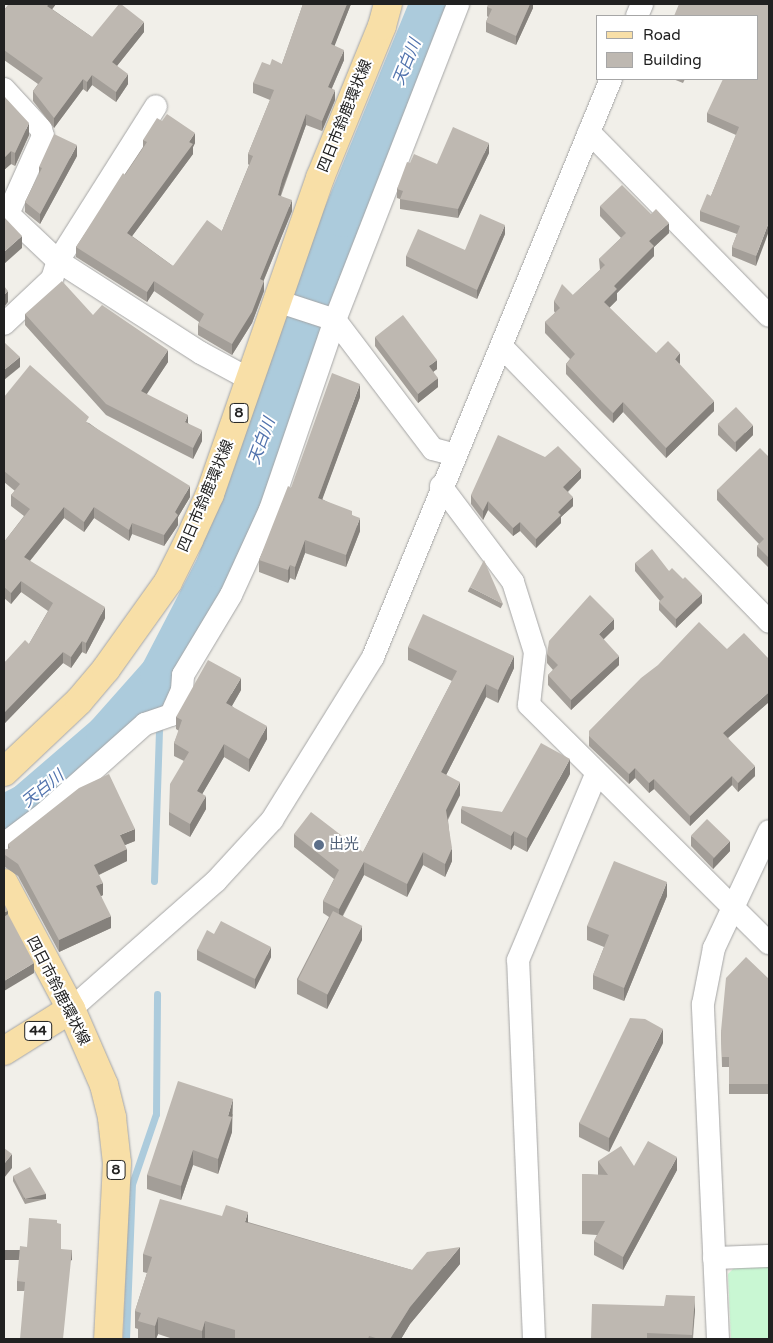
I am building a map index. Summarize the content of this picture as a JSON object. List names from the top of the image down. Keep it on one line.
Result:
{"streets":{"main road":["四日市鈴鹿環状線","8","44"]},"crossings":[["四日市鈴鹿環状線","44"]],"water":["天白川"],"places":["出光"],"legend":["Road","Building"]}
